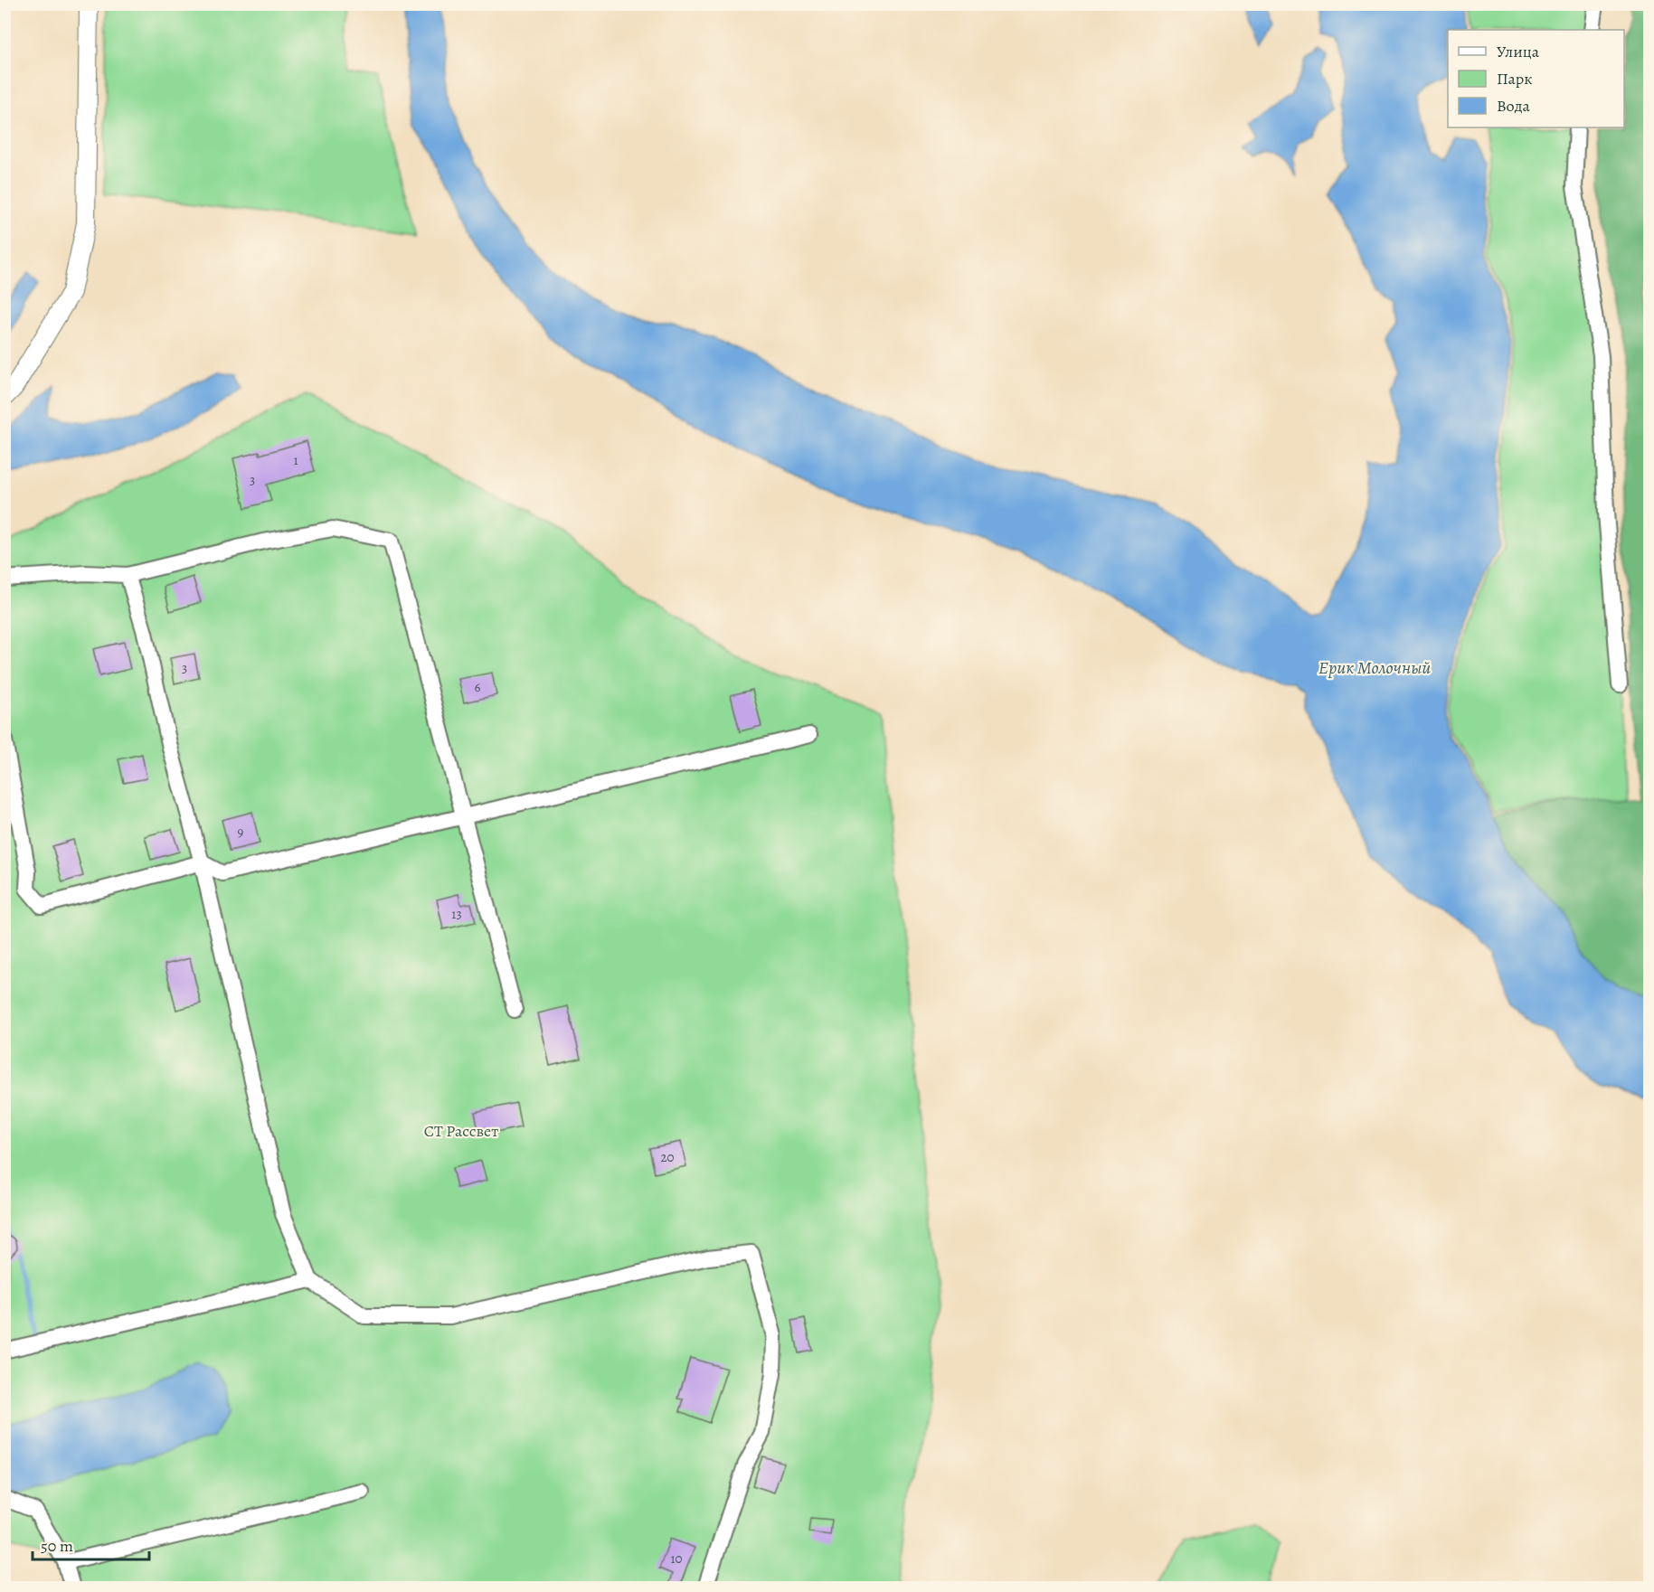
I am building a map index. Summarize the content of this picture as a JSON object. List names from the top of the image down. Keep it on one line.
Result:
{"water":["Ерик Молочный"],"parks":["СТ Рассвет"],"house_numbers":["1","3","3","6","9","13","20","10"],"legend":["Улица","Парк","Вода"],"scale_bar":"50 m"}
